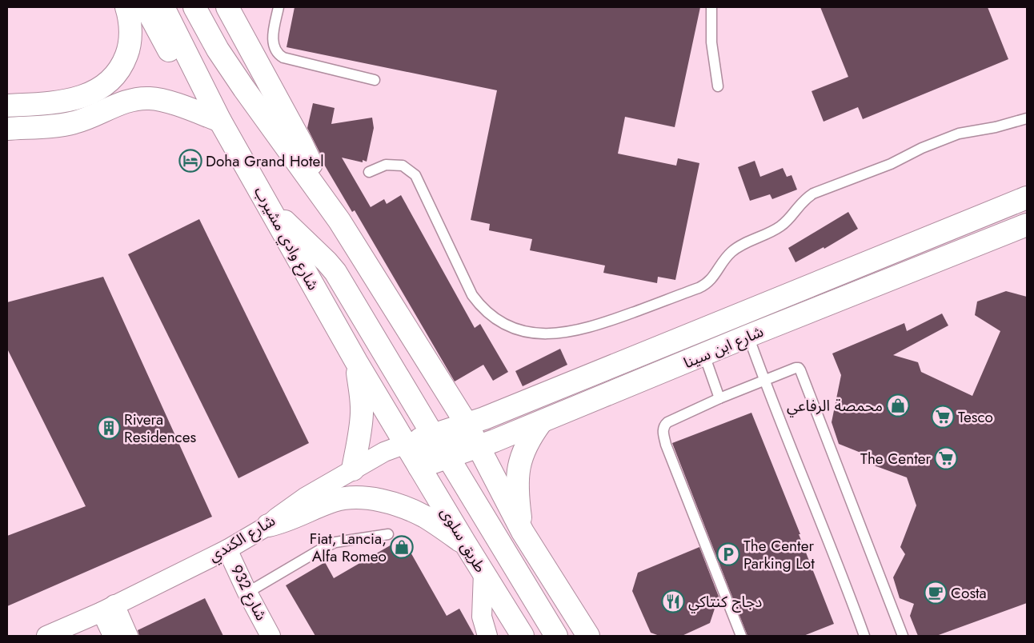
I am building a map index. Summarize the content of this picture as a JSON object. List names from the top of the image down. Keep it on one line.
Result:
{"streets":{"main road":["شارع وادي مشيرب","شارع ابن سينا","شارع الكندي","طريق سلوى"],"street":["شارع 932"]},"crossings":[["شارع وادي مشيرب","شارع الكندي"],["شارع وادي مشيرب","طريق سلوى"],["شارع ابن سينا","شارع الكندي"],["شارع ابن سينا","طريق سلوى"],["شارع الكندي","طريق سلوى"],["شارع الكندي","شارع 932"]],"places":{"hotel":["Doha Grand Hotel"],"shop":["محمصة الرفاعي","Fiat, Lancia, Alfa Romeo"],"supermarket":["Tesco","The Center"],"building":["Rivera Residences"],"parking":["The Center Parking Lot"],"cafe":["Costa"],"restaurant":["دجاج كنتاكي"]}}
